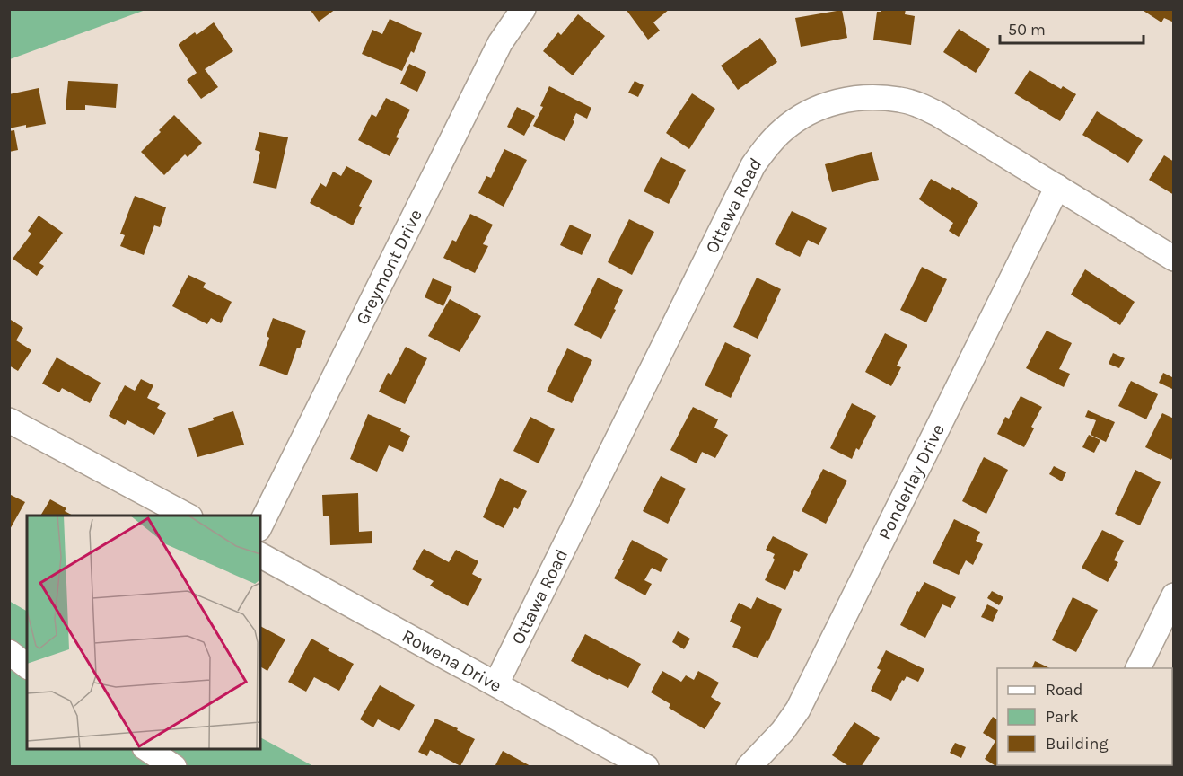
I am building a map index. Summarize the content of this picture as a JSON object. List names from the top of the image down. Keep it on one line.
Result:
{"streets":{"street":["Ottawa Road","Greymont Drive","Ponderlay Drive","Rowena Drive"]},"crossings":[["Ottawa Road","Ponderlay Drive"],["Ottawa Road","Rowena Drive"]],"legend":["Road","Park","Building"],"scale_bar":"50 m"}
